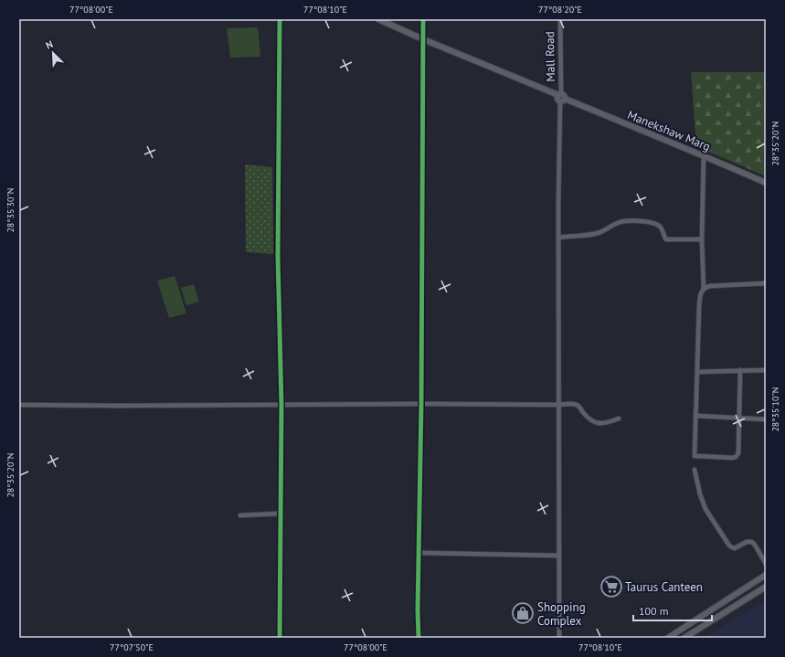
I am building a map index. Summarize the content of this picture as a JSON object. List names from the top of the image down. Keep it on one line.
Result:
{"streets":{"street":["Mall Road","Manekshaw Marg"]},"crossings":[["Mall Road","Manekshaw Marg"]],"places":{"supermarket":["Taurus Canteen"],"shop":["Shopping Complex"]},"scale_bar":"100 m","north":"top left","coordinates":["77°08'00\"E","77°08'10\"E","77°08'20\"E","28°35'20\"N","28°35'30\"N","28°35'10\"N","77°07'50\"E"]}
